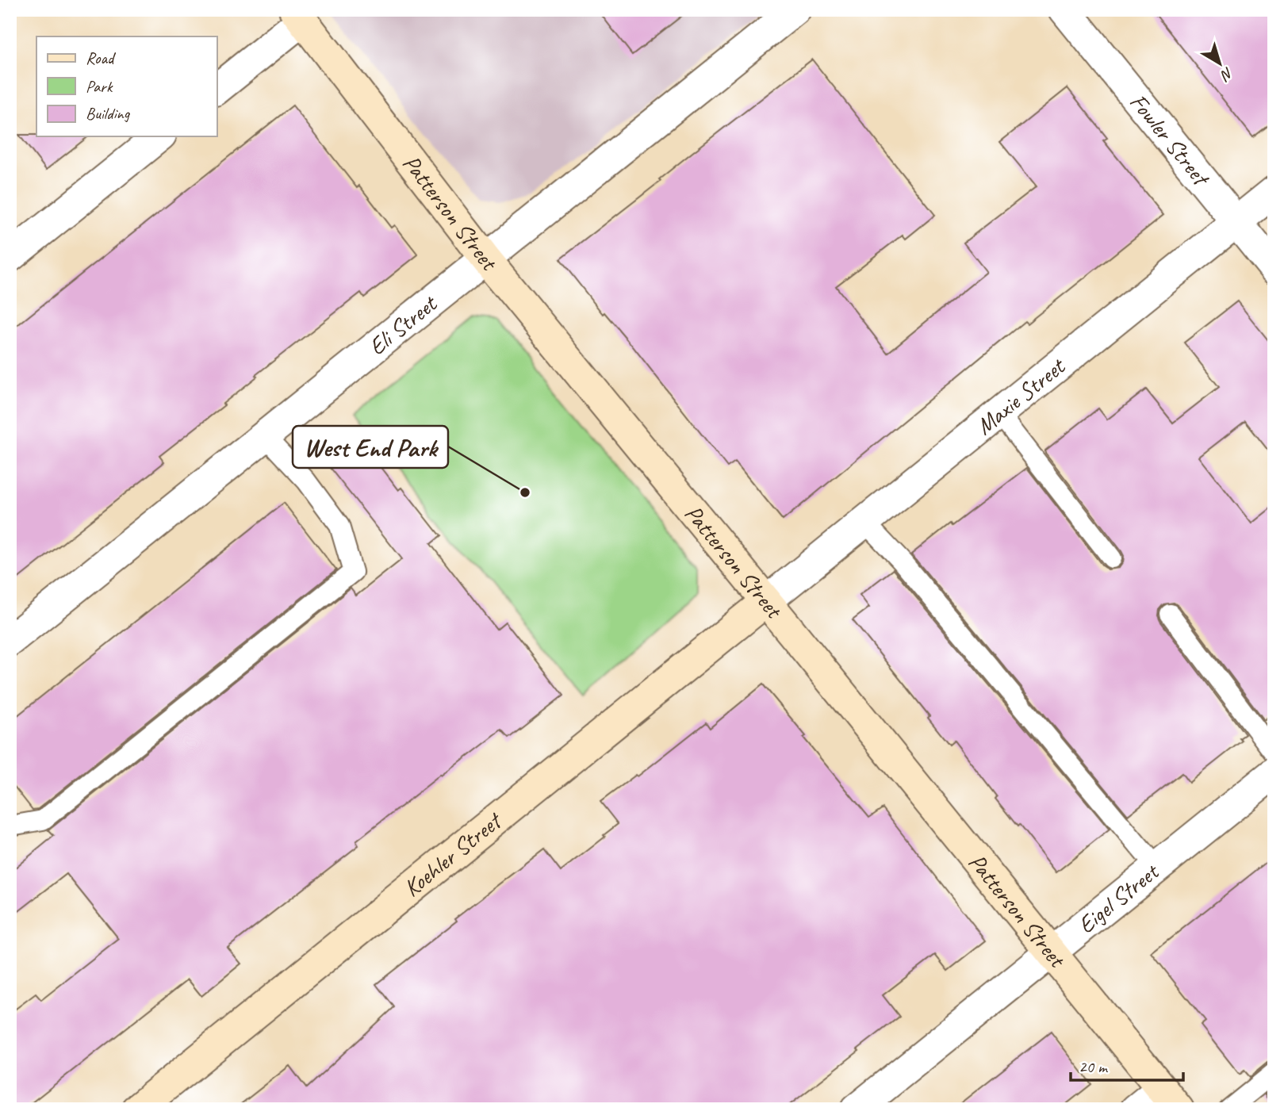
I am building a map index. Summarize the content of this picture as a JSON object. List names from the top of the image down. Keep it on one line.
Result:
{"streets":{"street":["Fowler Street","Patterson Street","Eli Street","Maxie Street","Koehler Street","Eigel Street"]},"crossings":[["Fowler Street","Maxie Street"],["Patterson Street","Eli Street"],["Patterson Street","Maxie Street"],["Patterson Street","Koehler Street"],["Patterson Street","Eigel Street"],["Maxie Street","Koehler Street"]],"places":["West End Park"],"legend":["Road","Park","Building"],"scale_bar":"20 m","north":"bottom right"}
